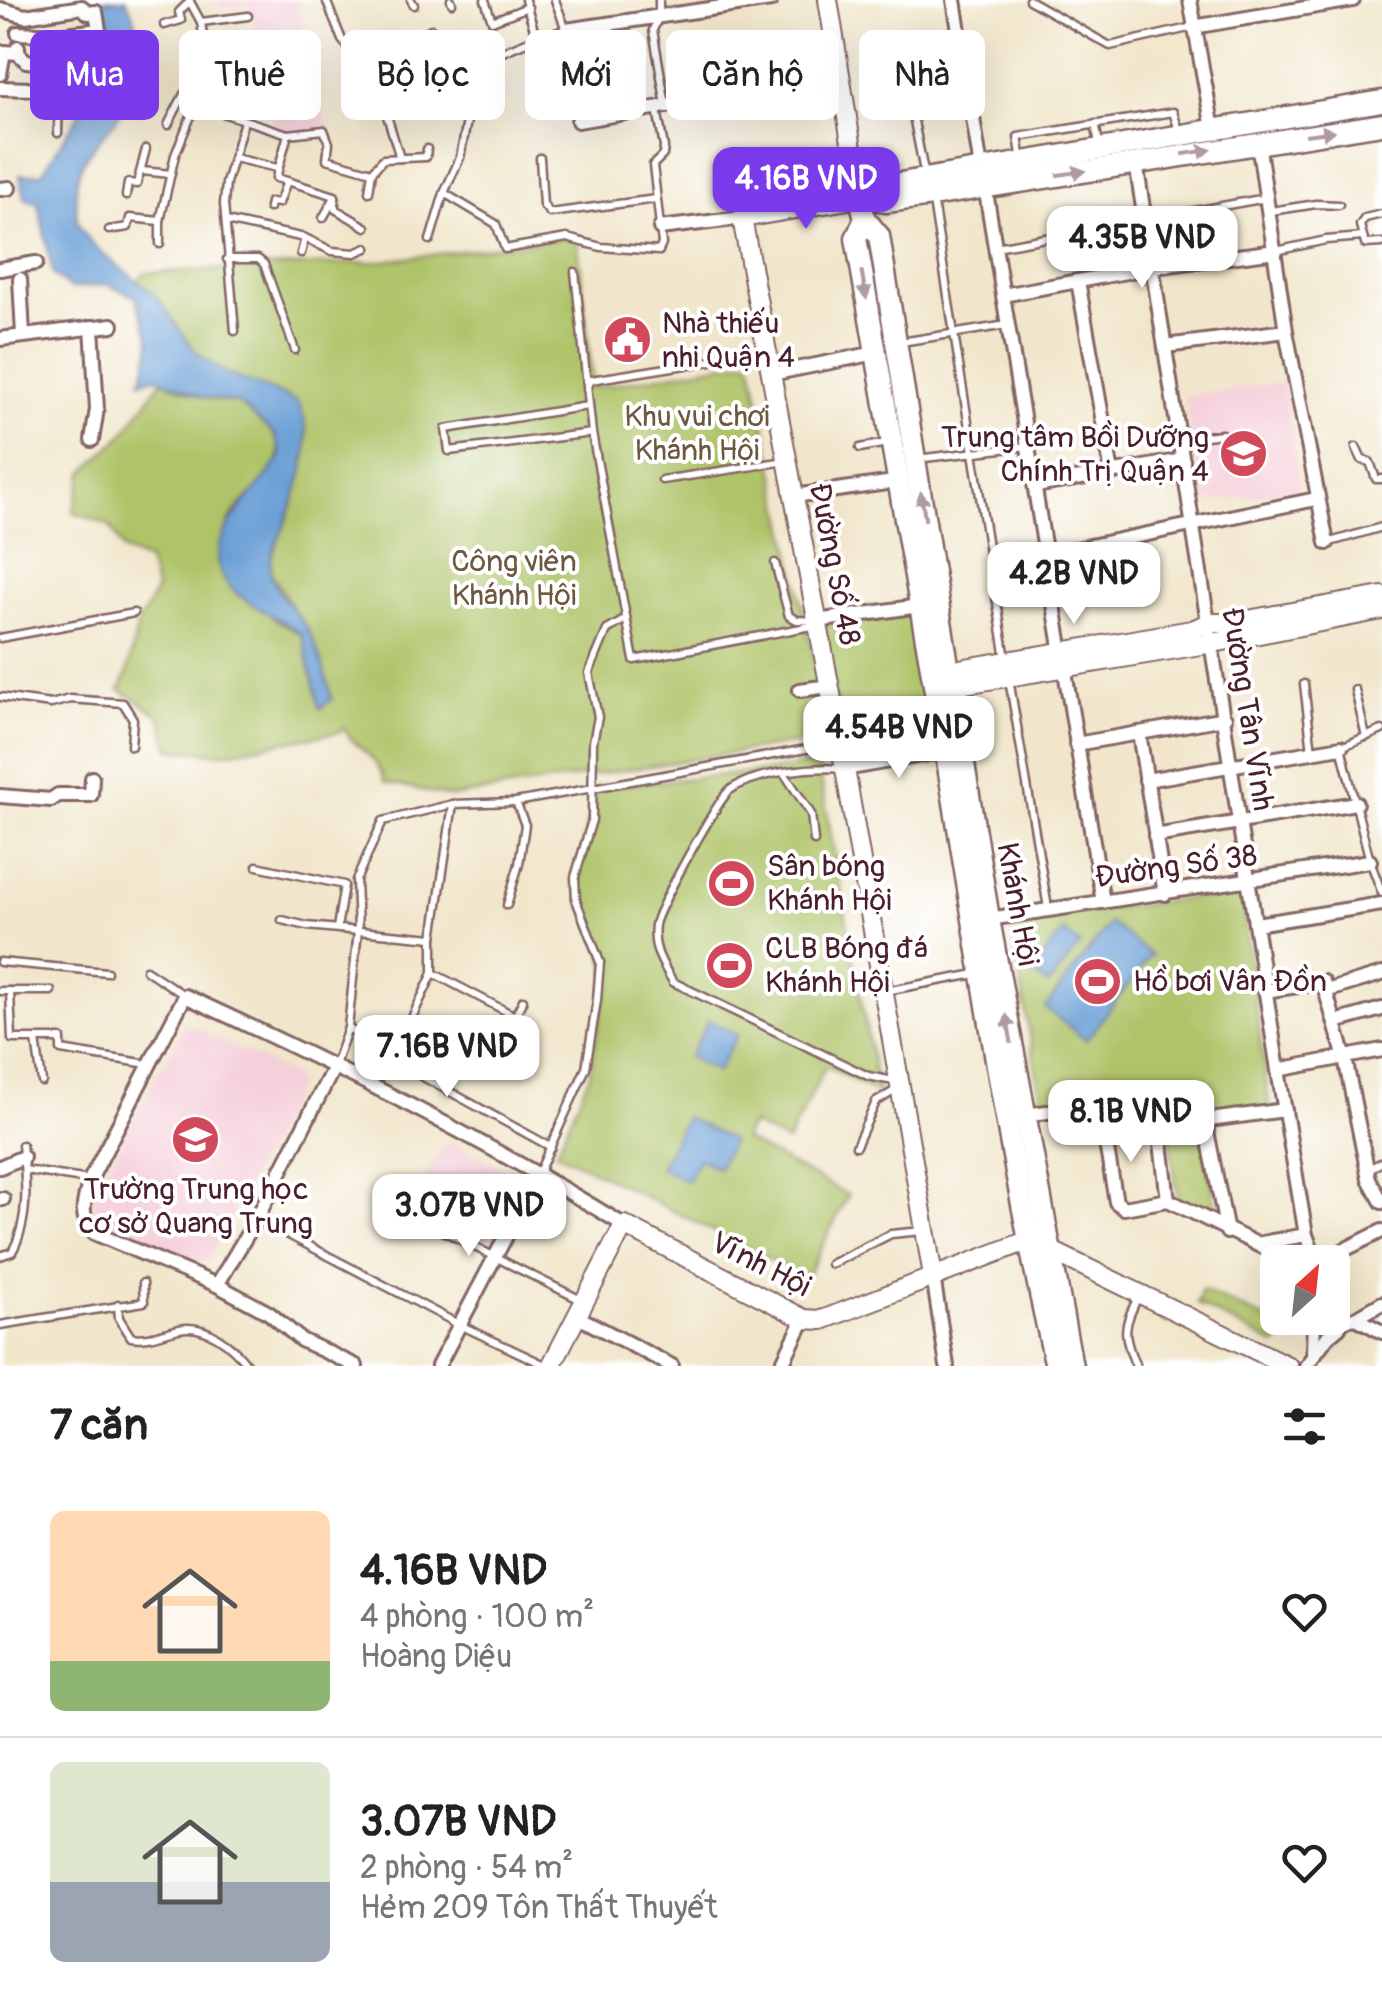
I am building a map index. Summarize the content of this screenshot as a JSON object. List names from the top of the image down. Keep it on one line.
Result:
{"streets":{"main road":["Khánh Hội"],"street":["Đường Số 48","Đường Tân Vĩnh","Đường Số 38","Vĩnh Hội"]},"crossings":[["Đường Số 48","Vĩnh Hội"],["Đường Tân Vĩnh","Đường Số 38"],["Đường Số 38","Khánh Hội"],["Khánh Hội","Vĩnh Hội"]],"parks":["Khu vui chơi Khánh Hội","Công viên Khánh Hội"],"places":{"public building":["Nhà thiếu nhi Quận 4"],"school or university":["Trung tâm Bồi Dưỡng Chính Trị Quận 4","Trường Trung học cơ sở Quang Trung"],"sports":["Sân bóng Khánh Hội","CLB Bóng đá Khánh Hội","Hồ bơi Vân Đồn"]},"north":"top right","page":{"chip":["Mua","Thuê","Bộ lọc","Mới","Căn hộ","Nhà"],"price":["4.16B VND","4.35B VND","4.2B VND","4.54B VND","7.16B VND","8.1B VND","3.07B VND"],"heading":"7 căn","list":[{"name":"4.16B VND","note":"4 phòng · 100 m² · Hoàng Diệu"},{"name":"3.07B VND","note":"2 phòng · 54 m² · Hẻm 209 Tôn Thất Thuyết"}]}}
